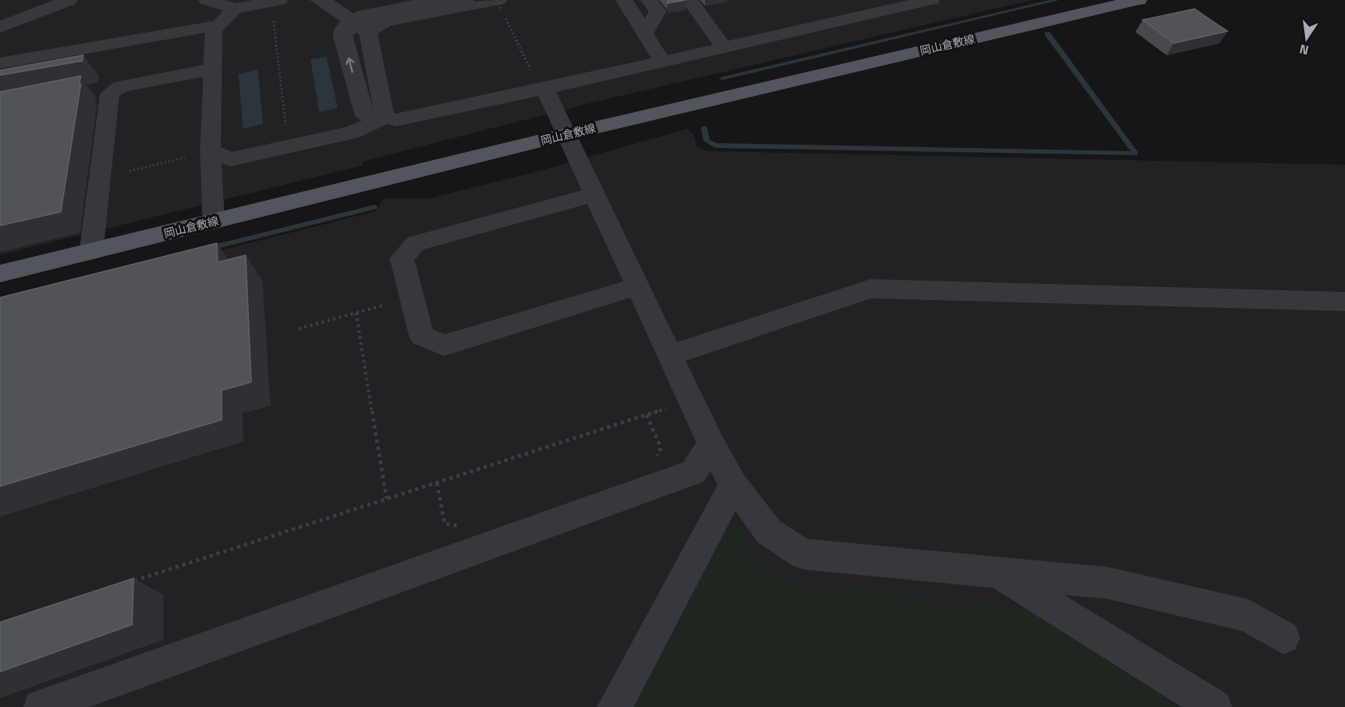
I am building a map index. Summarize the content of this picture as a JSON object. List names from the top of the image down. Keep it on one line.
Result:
{"streets":{"main road":["岡山倉敷線"]},"north":"bottom"}
